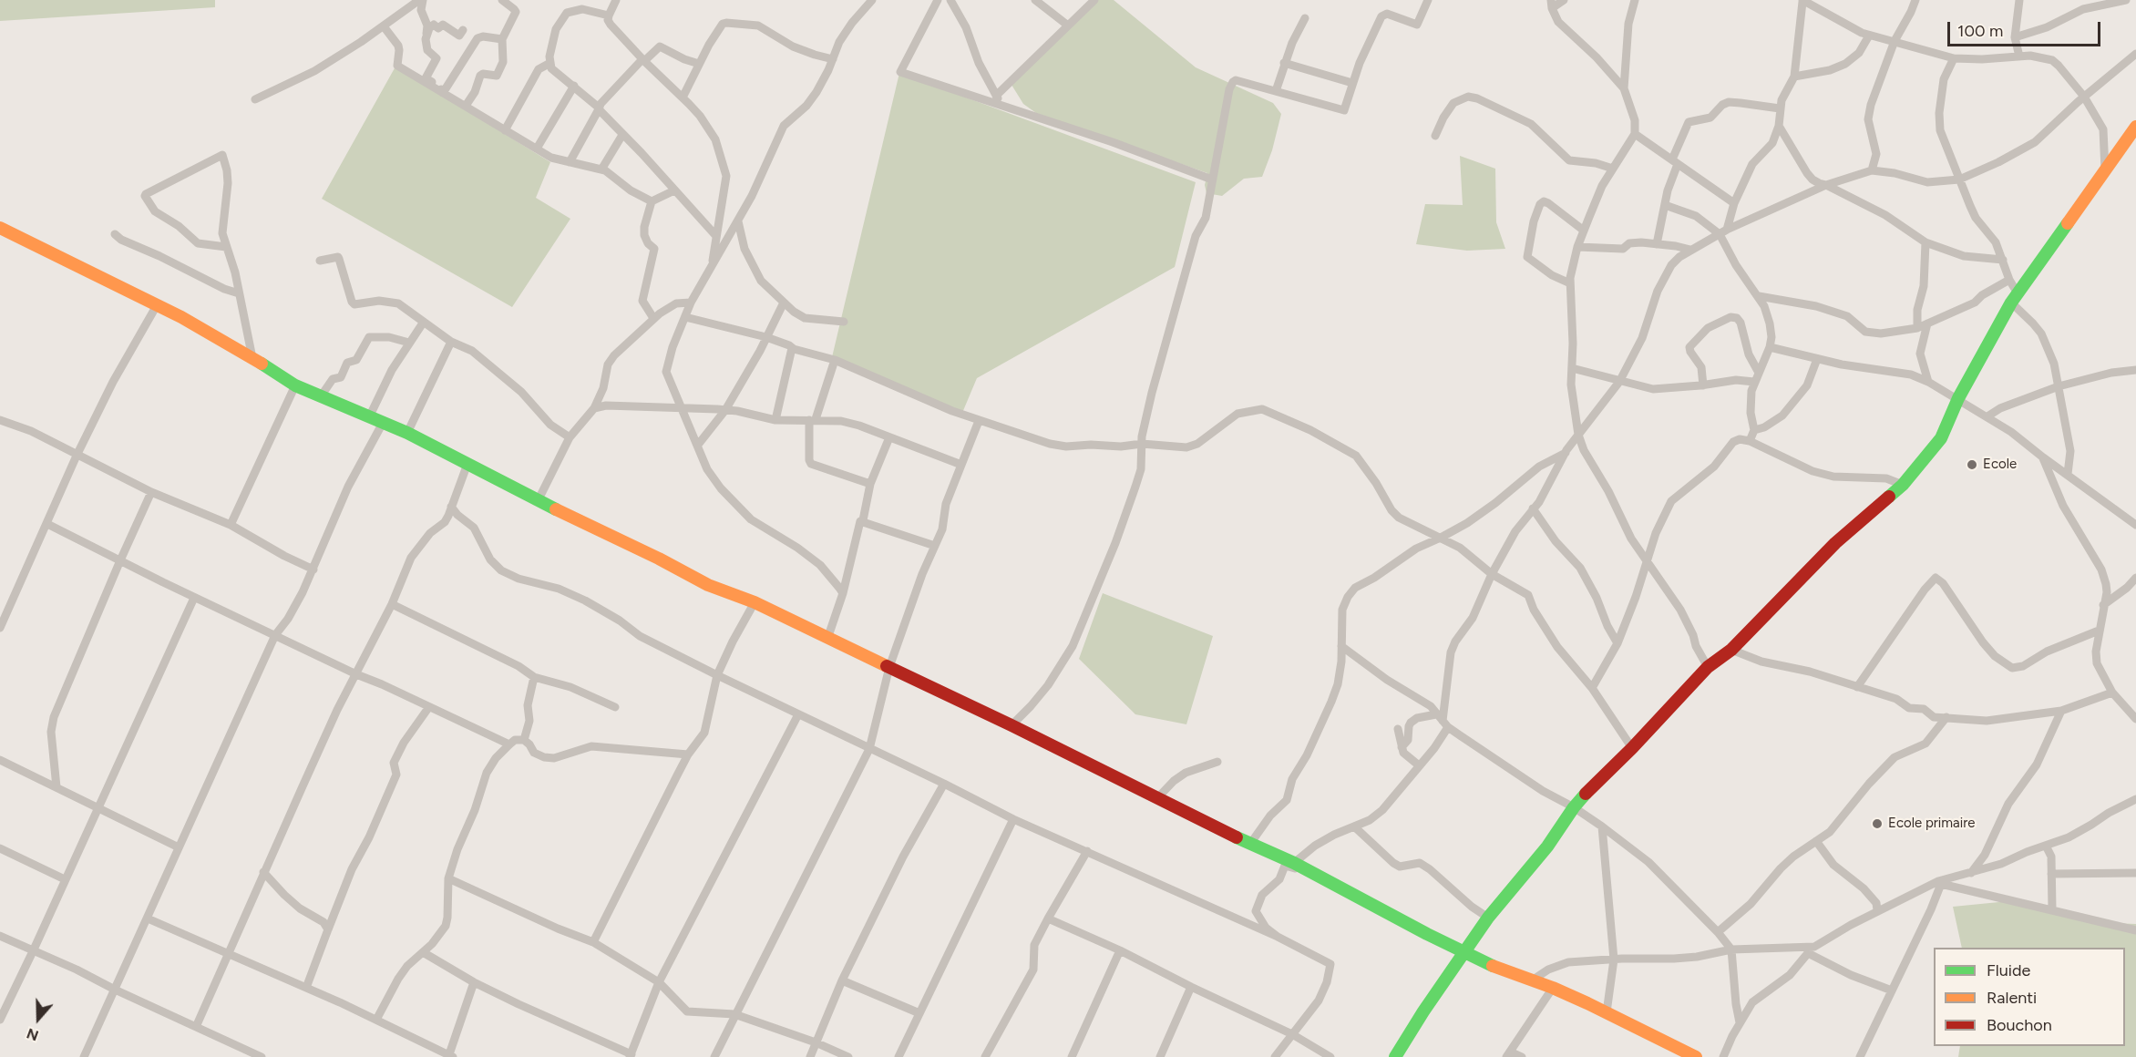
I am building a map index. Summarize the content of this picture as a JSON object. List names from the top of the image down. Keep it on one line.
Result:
{"places":["Ecole","Ecole primaire"],"legend":["Fluide","Ralenti","Bouchon"],"scale_bar":"100 m","north":"bottom"}
